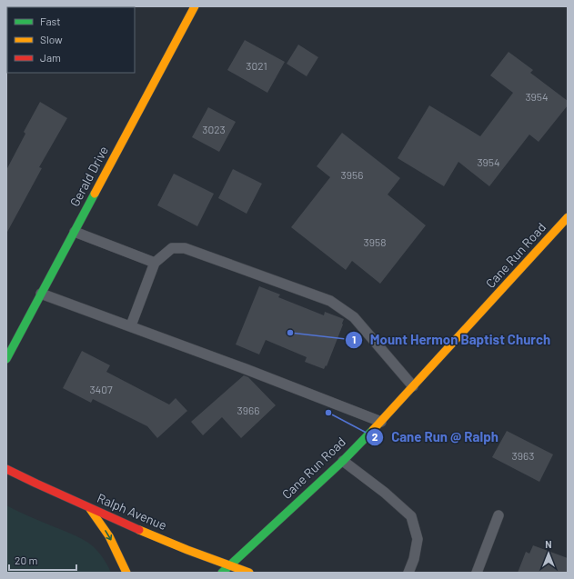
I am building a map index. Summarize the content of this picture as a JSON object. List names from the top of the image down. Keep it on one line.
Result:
{"streets":{"street":["Gerald Drive","Cane Run Road","Ralph Avenue"]},"crossings":[["Cane Run Road","Ralph Avenue"]],"places":["Mount Hermon Baptist Church","Cane Run @ Ralph"],"house_numbers":["3021","3954","3023","3954","3956","3958","3407","3966","3963"],"legend":["Fast","Slow","Jam"],"scale_bar":"20 m","north":"top"}
